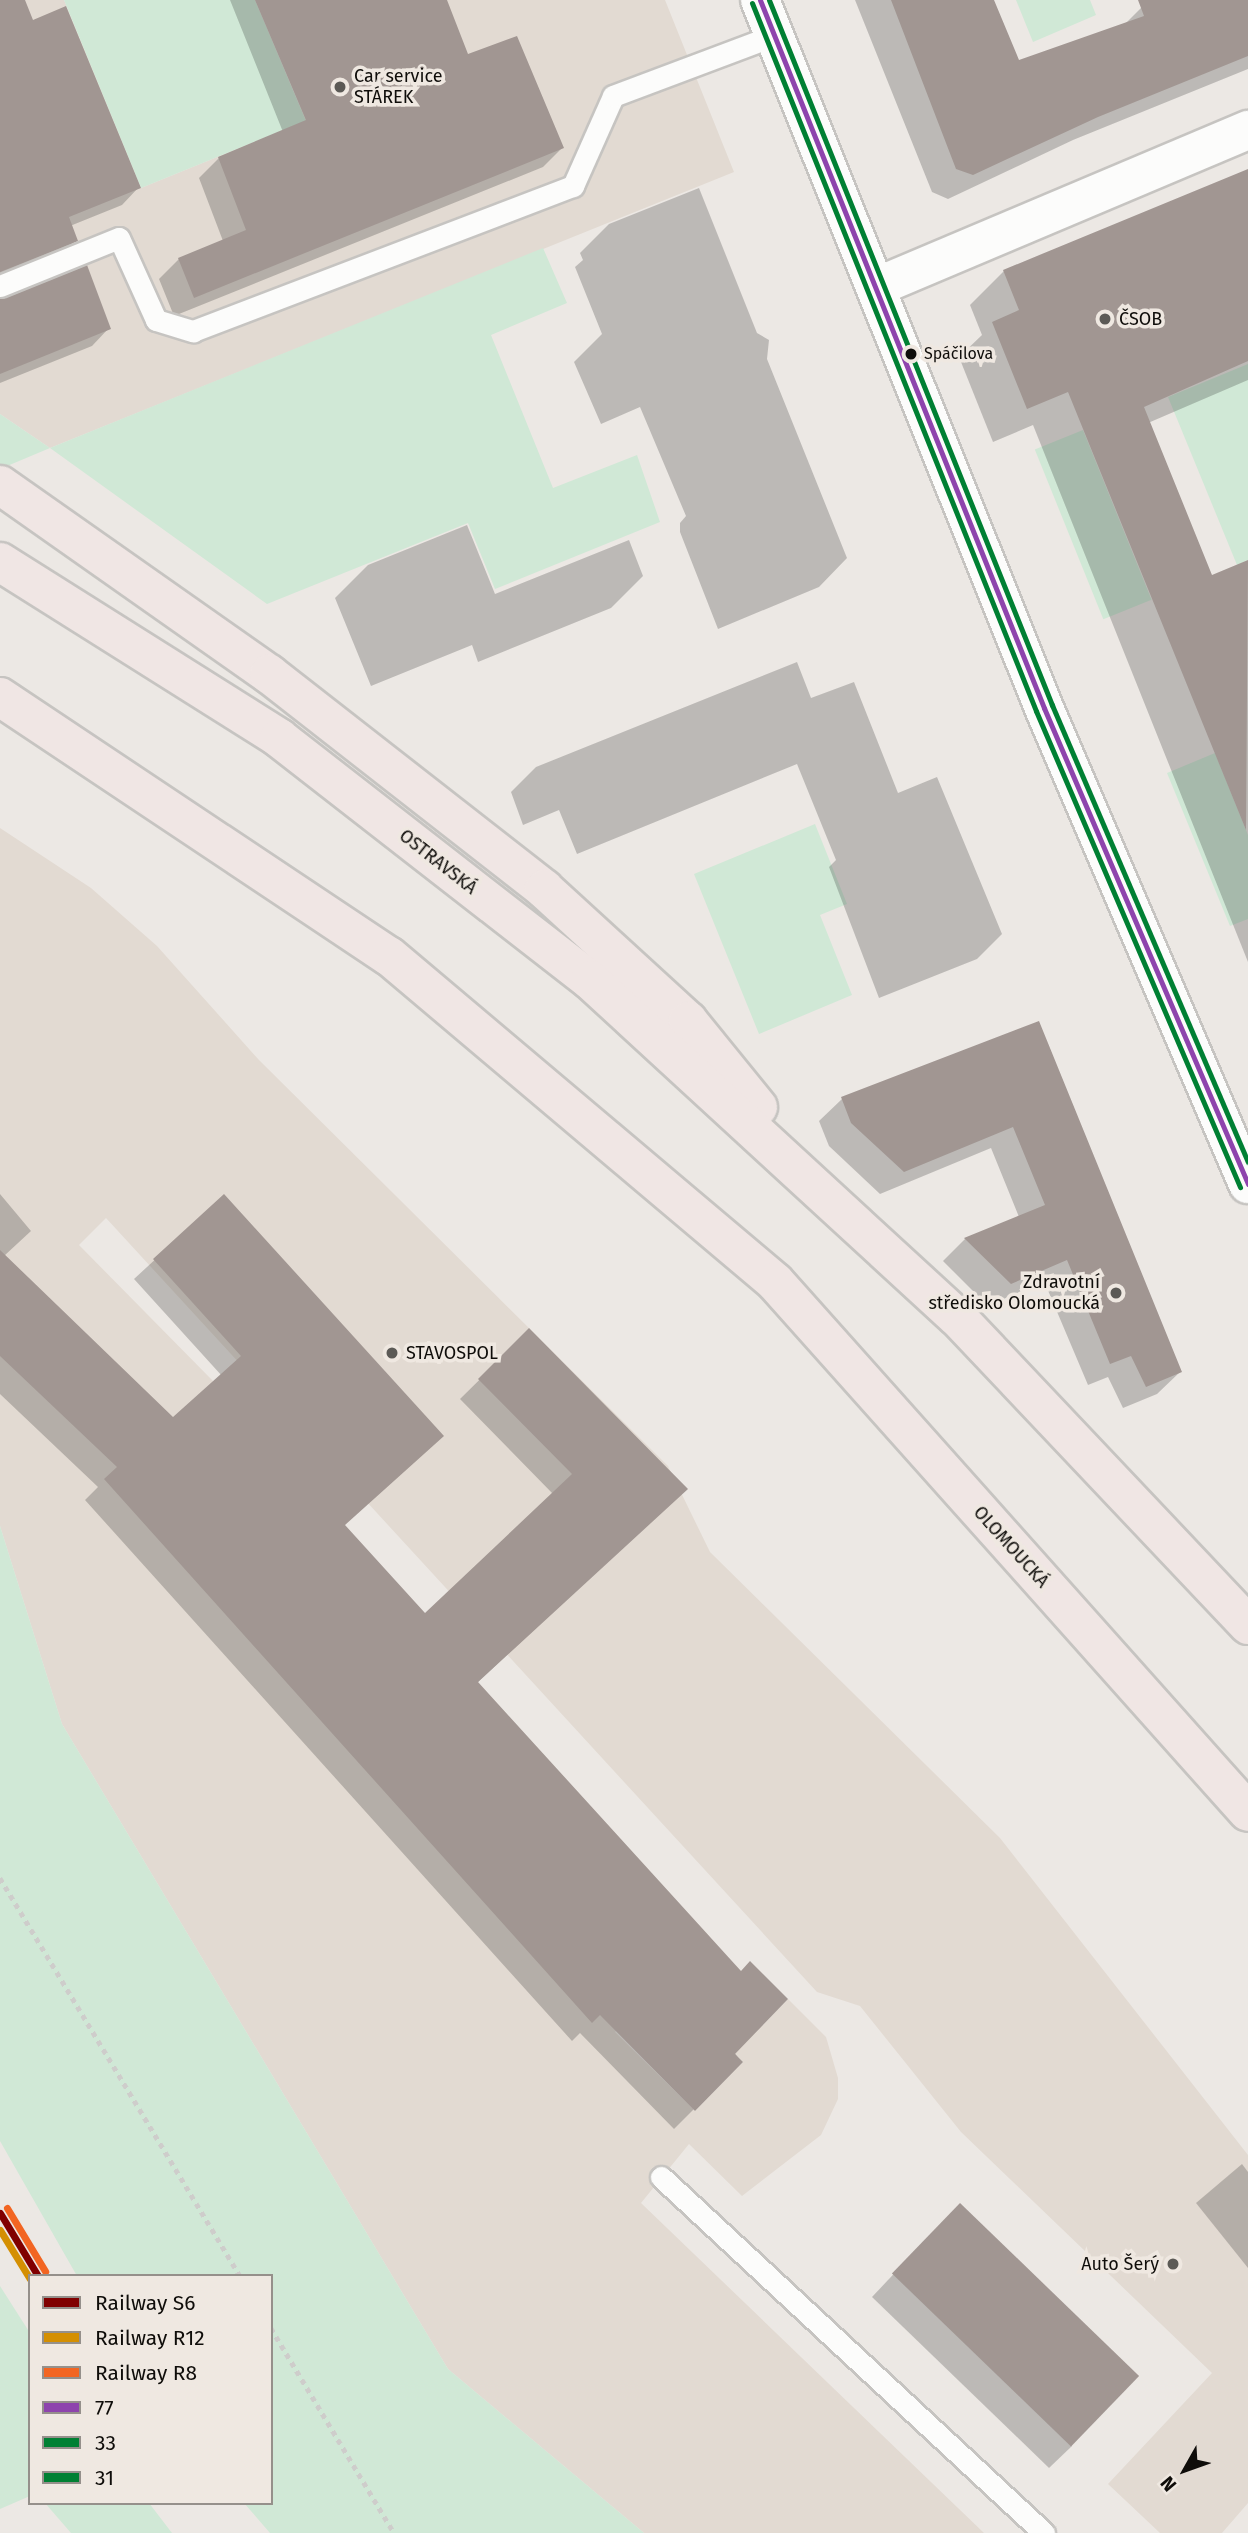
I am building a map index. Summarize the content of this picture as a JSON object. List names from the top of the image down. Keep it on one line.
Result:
{"streets":{"highway":["OSTRAVSKÁ","OLOMOUCKÁ"]},"places":["Car service STÁREK","ČSOB","Spáčilova","Zdravotní středisko Olomoucká","STAVOSPOL","Auto Šerý"],"lines":["transit line 77","transit line 31","transit line 33","rail line R8","rail line S6","rail line R12"],"legend":["Railway S6","Railway R12","Railway R8","77","33","31"],"north":"bottom left"}
